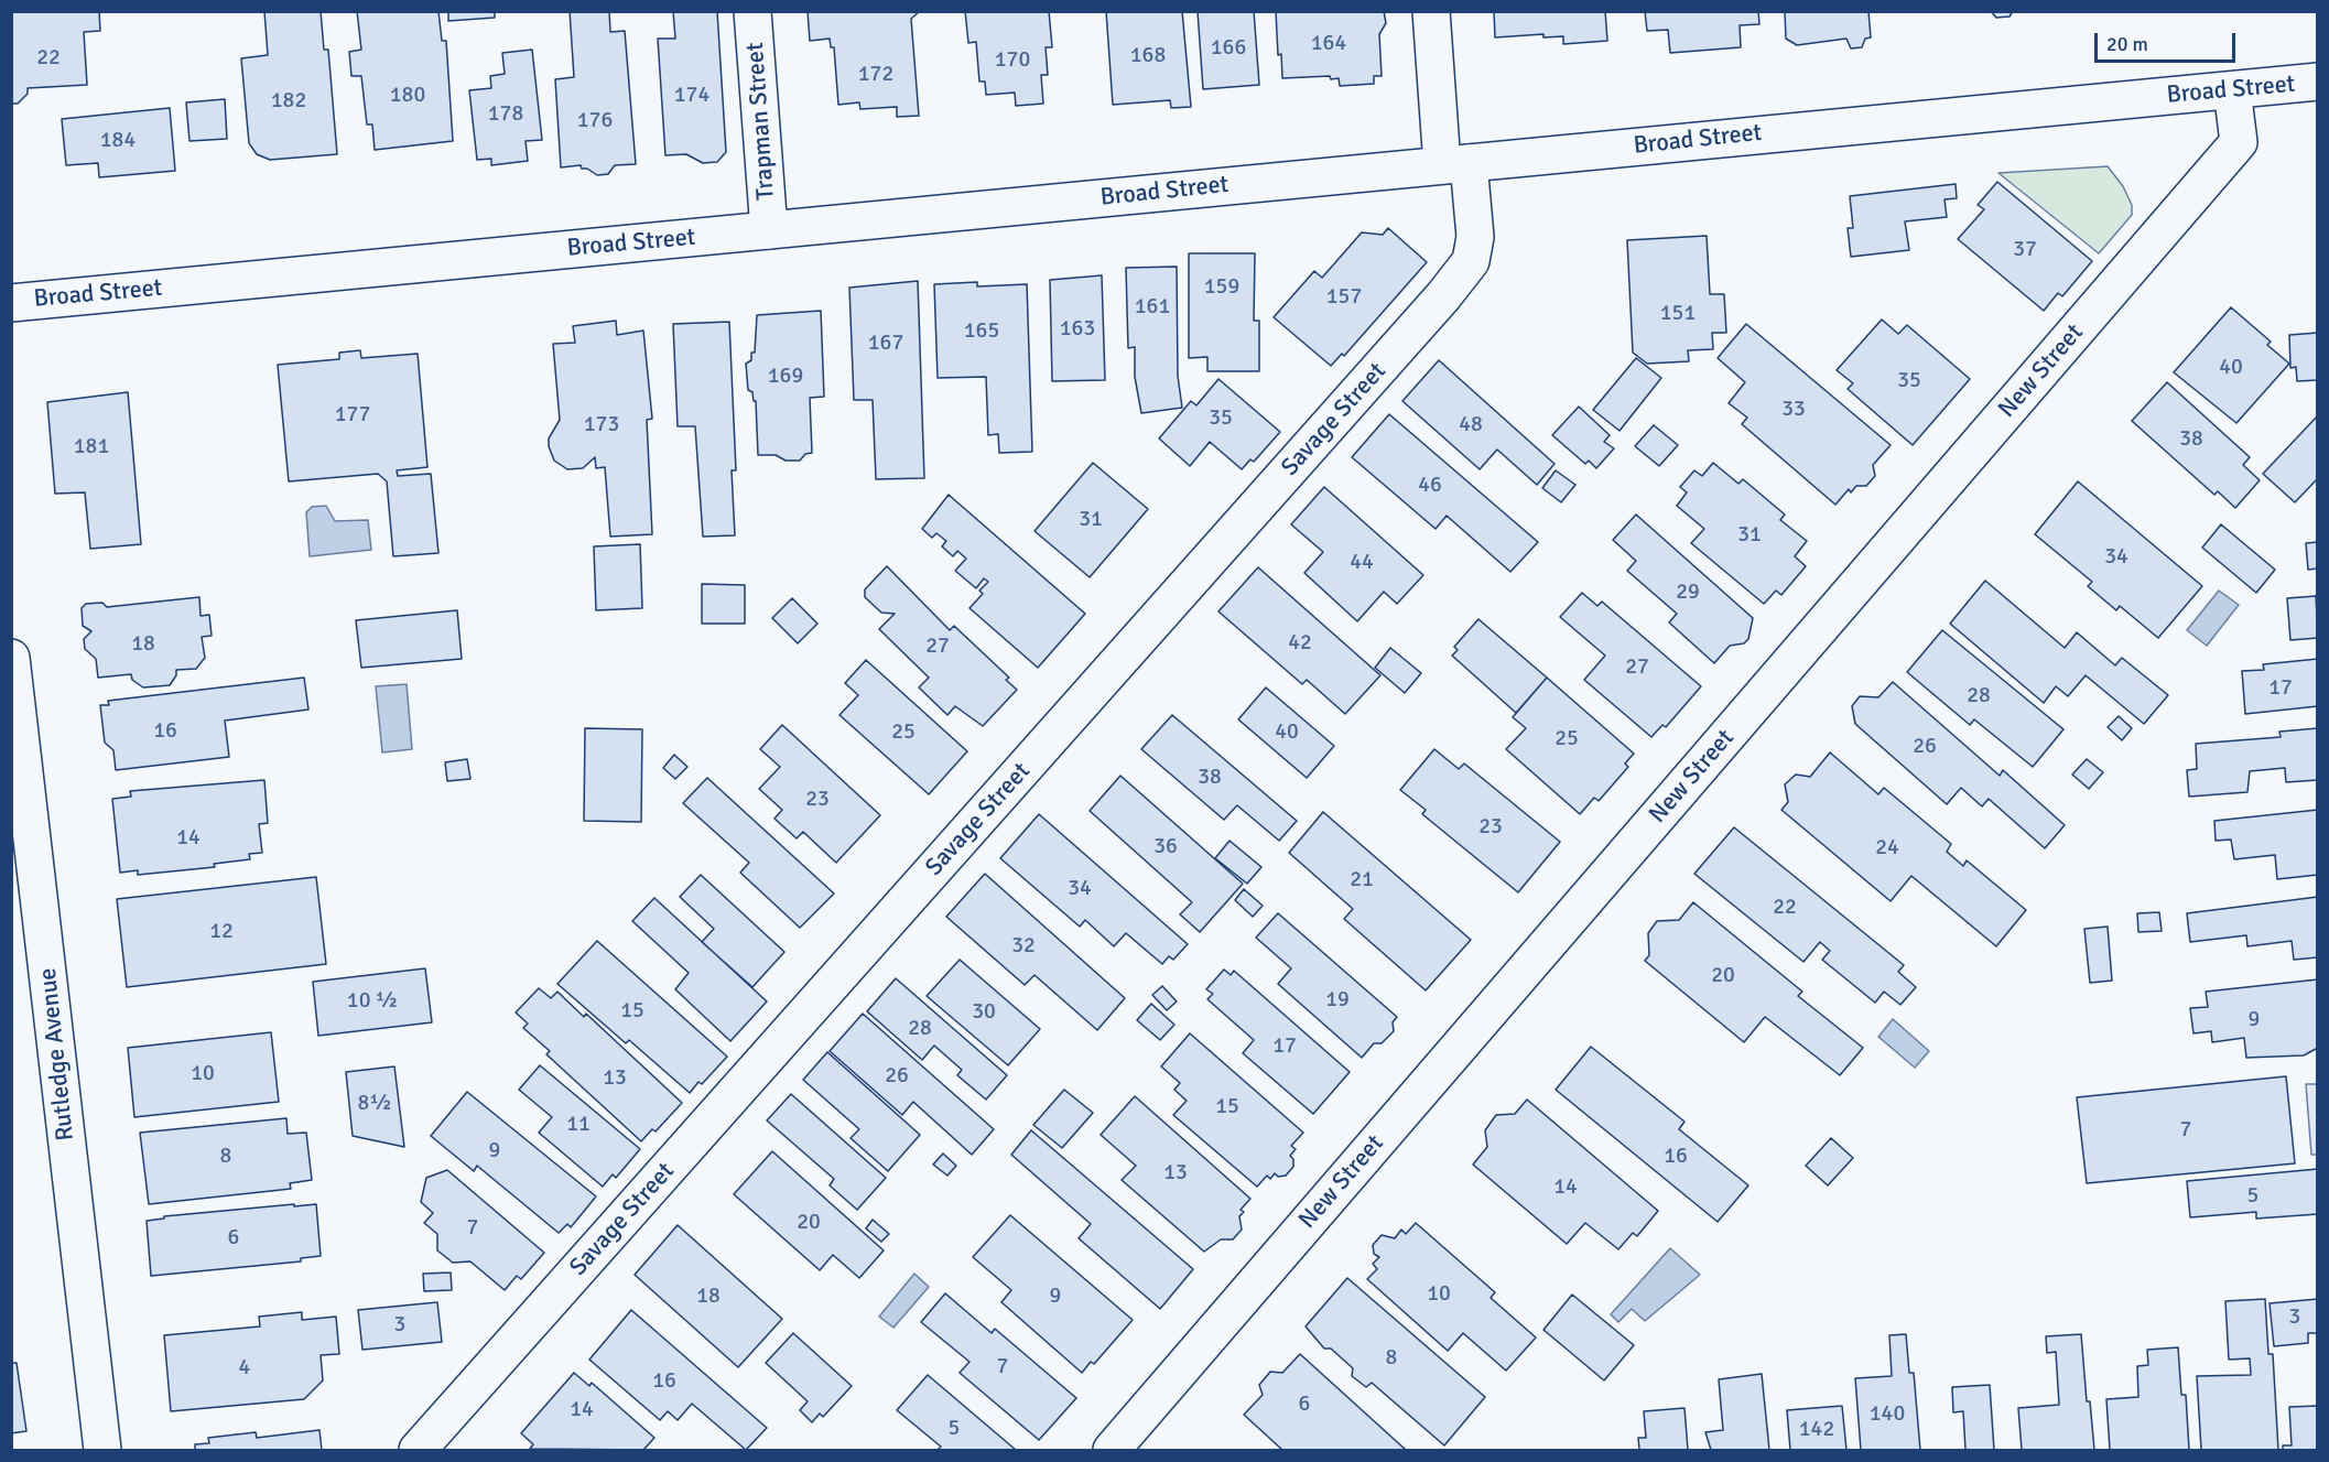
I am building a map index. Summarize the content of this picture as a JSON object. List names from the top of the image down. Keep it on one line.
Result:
{"streets":{"street":["Broad Street","Trapman Street","New Street","Savage Street","Rutledge Avenue"]},"crossings":[["Broad Street","Trapman Street"],["Broad Street","New Street"],["Broad Street","Savage Street"]],"house_numbers":["164","166","168","22","170","172","180","174","182","178","176","184","37","159","157","161","151","163","165","167","40","169","35","33","177","35","173","48","38","181","46","31","31","34","44","29","42","18","27","27","17","28","16","25","40","25","26","38","23","23","14","36","24","21","34","22","12","32","20","19","10 ½","15","30","9","28","17","10","26","13","8½","15","11","7","9","8","16","13","14","5","20","7","6","10","18","9","3","3","8","7","4","16","6","14","140","5","142"],"scale_bar":"20 m"}
